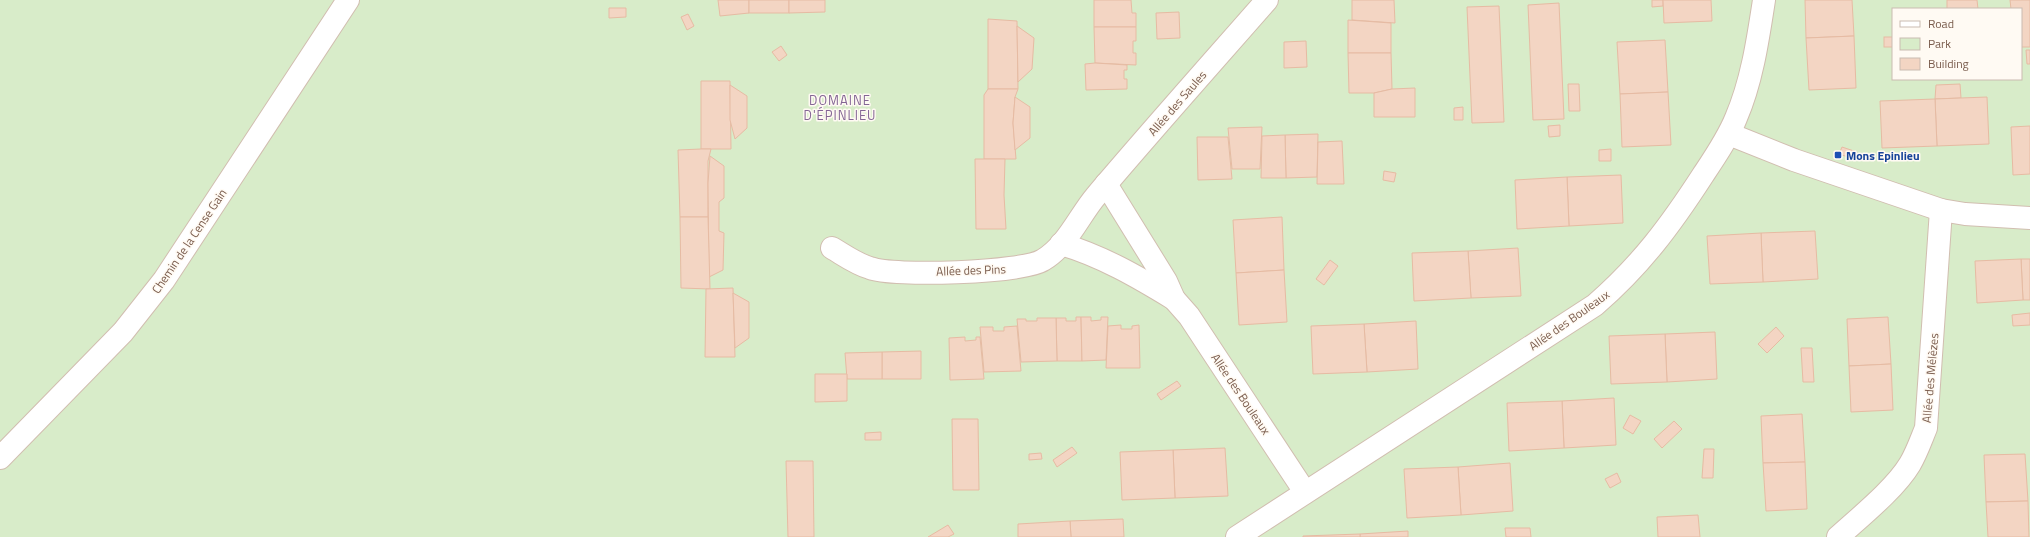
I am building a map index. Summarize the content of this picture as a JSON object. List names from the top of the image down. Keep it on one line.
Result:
{"streets":{"street":["Allée des Saules","Chemin de la Cense Gain","Allée des Pins","Allée des Bouleaux","Allée des Mélèzes"]},"crossings":[["Allée des Saules","Allée des Pins"],["Allée des Saules","Allée des Bouleaux"],["Allée des Pins","Allée des Bouleaux"]],"districts":["DOMAINE D'ÉPINLIEU"],"places":{"transit":["Mons Epinlieu"]},"legend":["Road","Park","Building"]}
